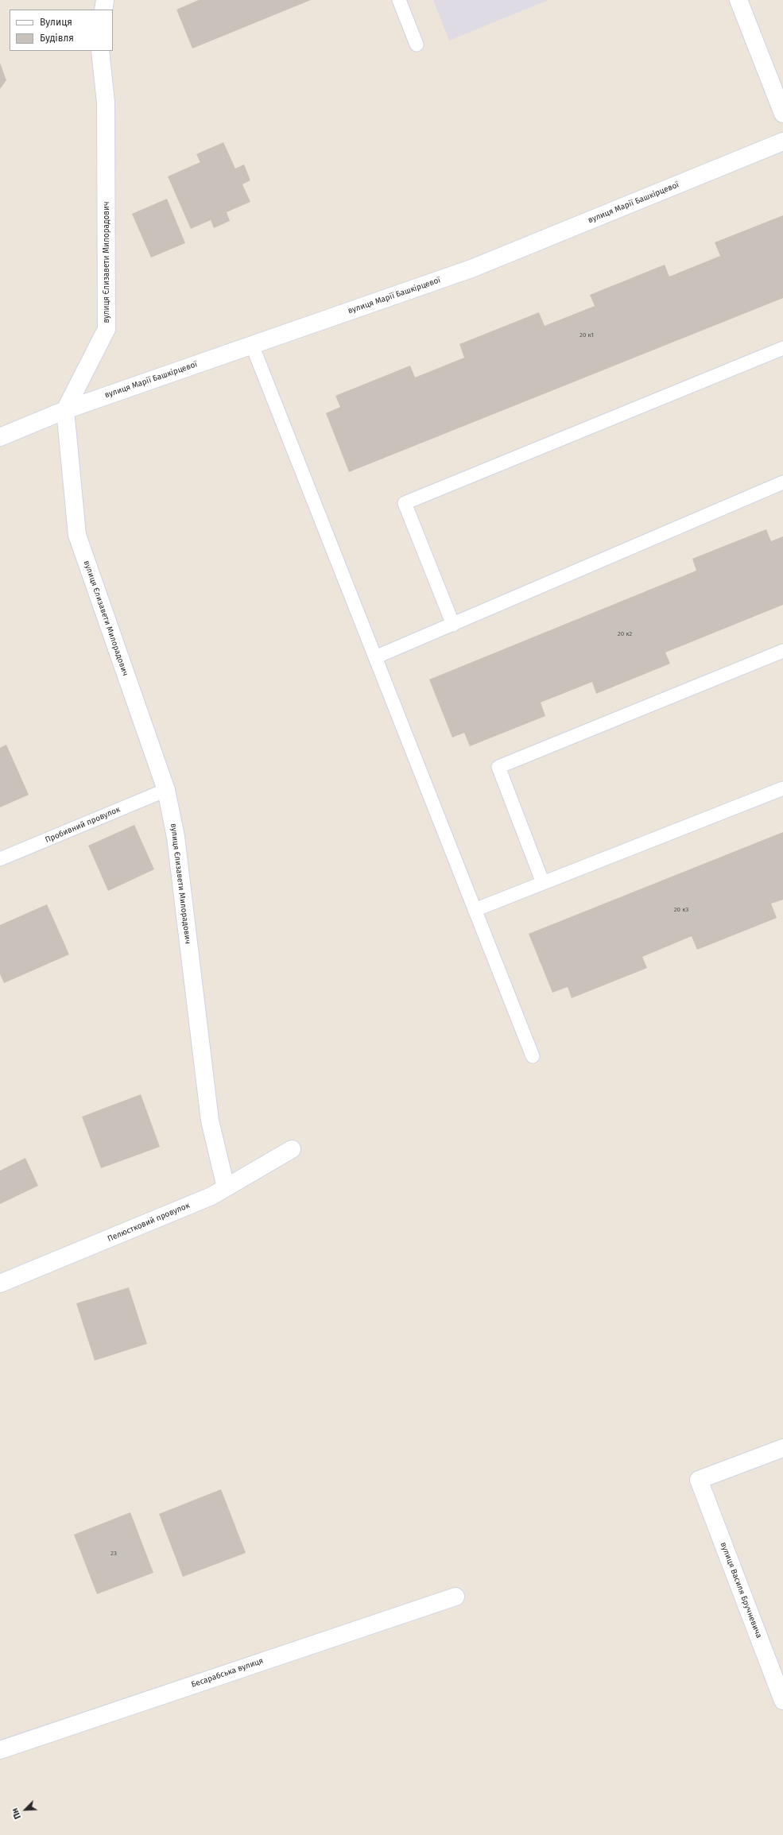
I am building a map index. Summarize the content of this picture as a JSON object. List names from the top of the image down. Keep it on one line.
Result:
{"streets":{"street":["вулиця Марії Башкірцевої","вулиця Єлизавети Милорадович","Пелюстковий провулок","вулиця Василя Бручневича","Бесарабська вулиця"],"lane":["Пробивний провулок"]},"crossings":[["вулиця Марії Башкірцевої","вулиця Єлизавети Милорадович"],["вулиця Єлизавети Милорадович","Пробивний провулок"],["вулиця Єлизавети Милорадович","Пелюстковий провулок"]],"house_numbers":["20 к1","20 к2","20 к3","23"],"legend":["Вулиця","Будівля"],"north":"bottom left"}
